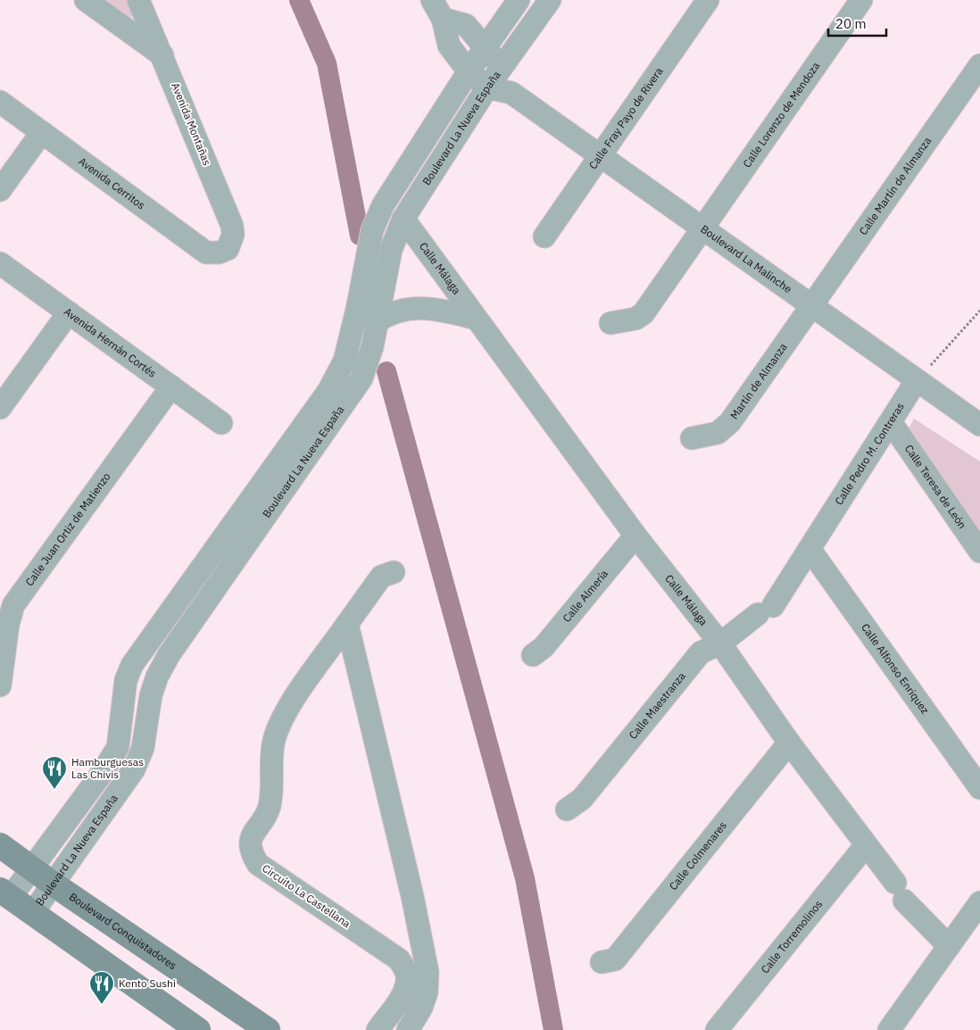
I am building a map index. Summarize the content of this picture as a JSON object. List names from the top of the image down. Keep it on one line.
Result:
{"streets":{"street":["Calle Lorenzo de Mendoza","Calle Fray Payo de Rivera","Avenida Montañas","Boulevard La Nueva España","Avenida Cerritos","Calle Martín de Almanza","Boulevard La Malinche","Calle Málaga","Avenida Hernán Cortés","Martín de Almanza","Calle Pedro M. Contreras","Calle Teresa de León","Calle Juan Ortiz de Matienzo","Calle Almería","Calle Alfonso Enriquez","Calle Maestranza","Calle Colmenares","Circuito La Castellana","Boulevard Conquistadores","Calle Torremolinos"]},"crossings":[["Calle Lorenzo de Mendoza","Boulevard La Malinche"],["Calle Fray Payo de Rivera","Boulevard La Malinche"],["Avenida Montañas","Avenida Cerritos"],["Boulevard La Nueva España","Boulevard La Malinche"],["Boulevard La Nueva España","Calle Málaga"],["Boulevard La Nueva España","Boulevard Conquistadores"],["Calle Martín de Almanza","Boulevard La Malinche"],["Calle Martín de Almanza","Martín de Almanza"],["Boulevard La Malinche","Martín de Almanza"],["Boulevard La Malinche","Calle Pedro M. Contreras"],["Calle Málaga","Calle Almería"],["Calle Málaga","Calle Maestranza"],["Calle Málaga","Calle Colmenares"],["Calle Málaga","Calle Torremolinos"],["Avenida Hernán Cortés","Calle Juan Ortiz de Matienzo"],["Calle Pedro M. Contreras","Calle Teresa de León"],["Calle Pedro M. Contreras","Calle Alfonso Enriquez"],["Calle Pedro M. Contreras","Calle Maestranza"]],"places":{"restaurant":["Hamburguesas Las Chivis","Kento Sushi"]},"scale_bar":"20 m"}
